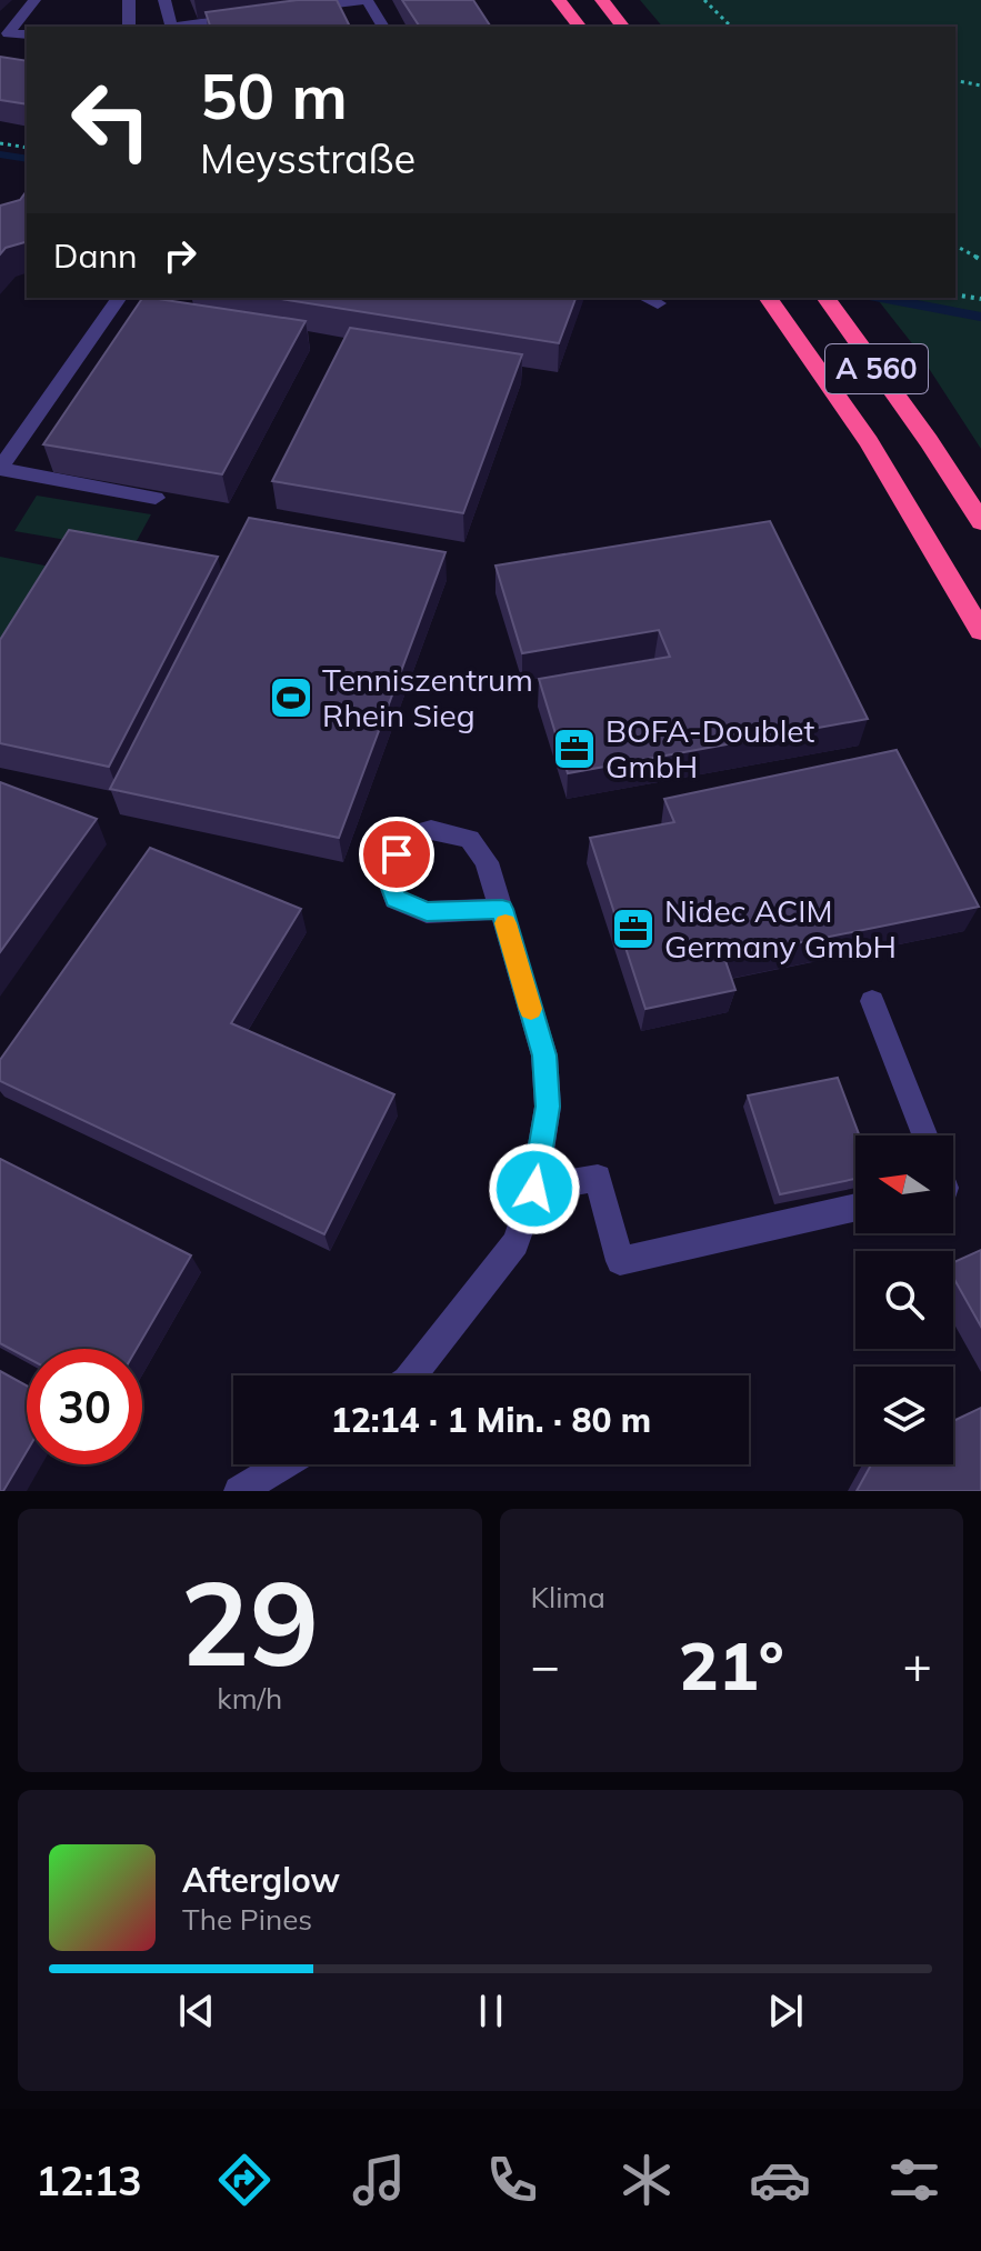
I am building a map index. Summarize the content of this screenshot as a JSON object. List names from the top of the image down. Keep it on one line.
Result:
{"streets":{"highway":["A 560"]},"places":{"sports":["Tenniszentrum Rhein Sieg"],"office":["BOFA-Doublet GmbH","Nidec ACIM Germany GmbH"]},"north":"left","page":{"turn":["50 m","Meysstraße"],"then":"Dann","limit":"30","trip":"12:14 · 1 Min. · 80 m","tile":[["29","km/h"],"Klima"],"heat":["−","21°","+"],"song":["Afterglow","The Pines"],"tabs":"12:13"}}
